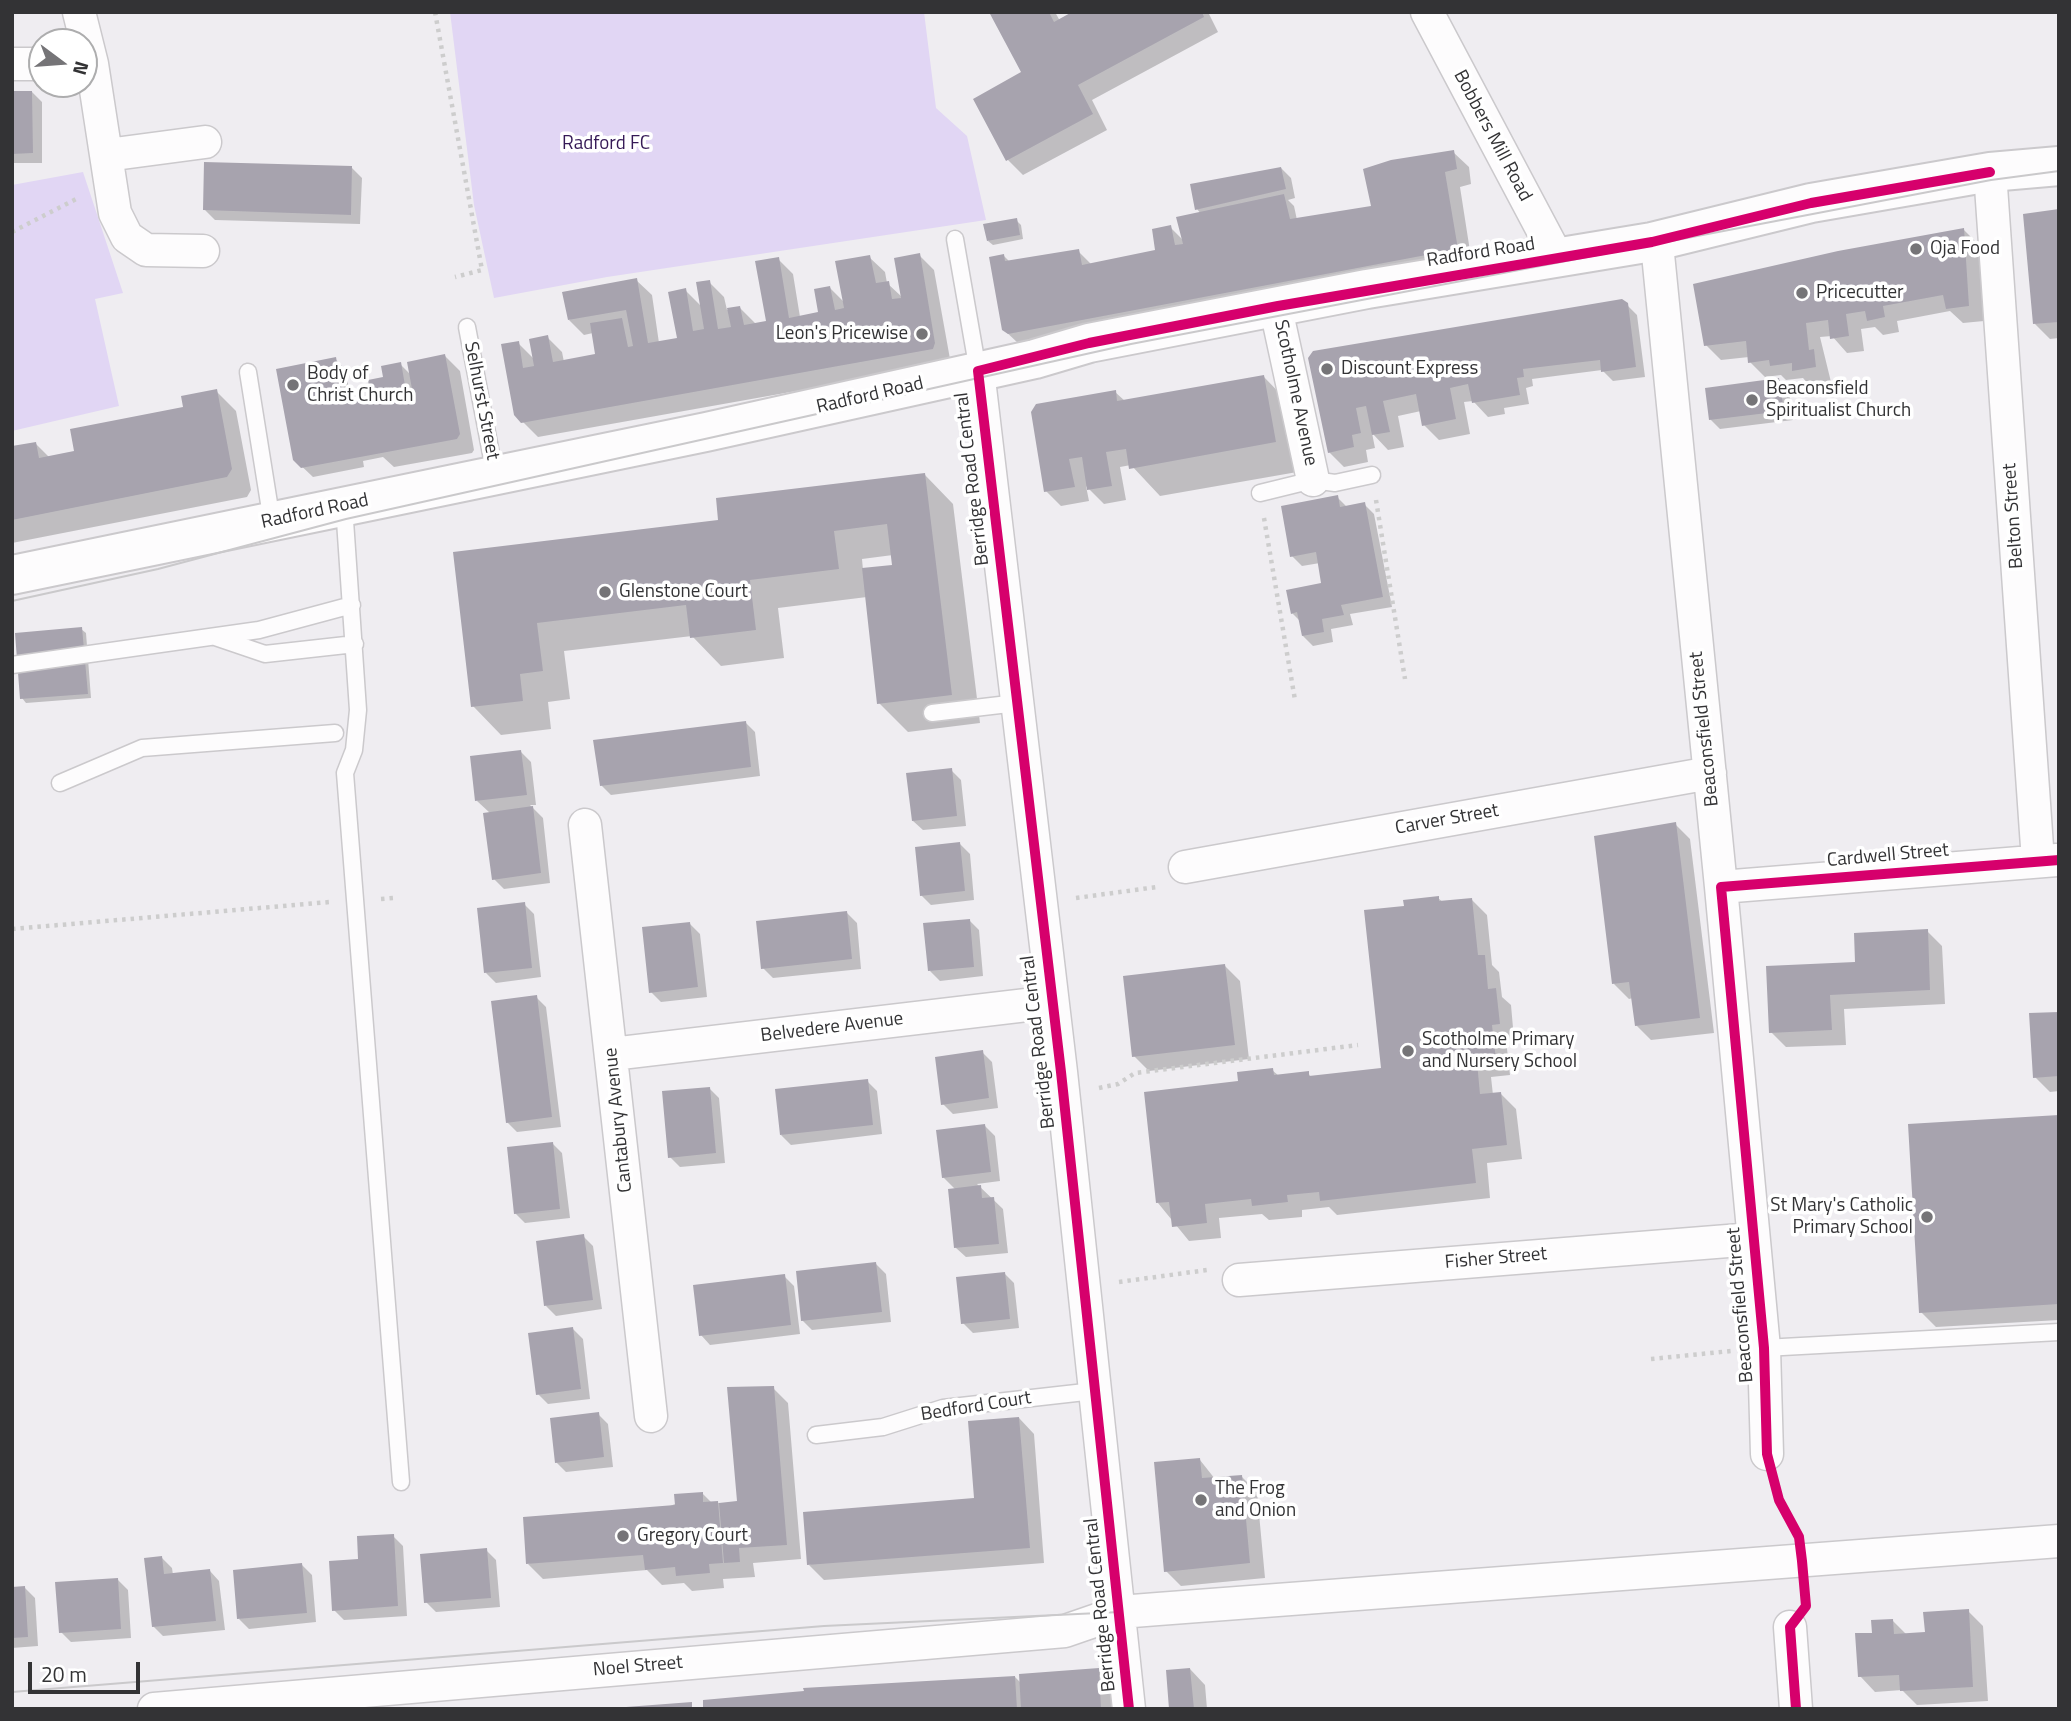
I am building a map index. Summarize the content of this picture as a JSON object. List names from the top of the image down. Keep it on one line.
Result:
{"streets":{"street":["Bobbers Mill Road","Radford Road","Scotholme Avenue","Berridge Road Central","Belton Street","Beaconsfield Street","Carver Street","Cardwell Street","Belvedere Avenue","Cantabury Avenue","Fisher Street","Noel Street"],"lane":["Selhurst Street","Bedford Court"]},"crossings":[["Bobbers Mill Road","Radford Road"],["Radford Road","Scotholme Avenue"],["Radford Road","Selhurst Street"],["Radford Road","Berridge Road Central"],["Radford Road","Belton Street"],["Radford Road","Beaconsfield Street"],["Berridge Road Central","Belvedere Avenue"],["Berridge Road Central","Bedford Court"],["Berridge Road Central","Noel Street"],["Belton Street","Cardwell Street"],["Beaconsfield Street","Carver Street"],["Beaconsfield Street","Cardwell Street"],["Beaconsfield Street","Fisher Street"],["Belvedere Avenue","Cantabury Avenue"]],"parks":["Radford FC"],"places":["Oja Food","Pricecutter","Leon's Pricewise","Discount Express","Body of Christ Church","Beaconsfield Spiritualist Church","Glenstone Court","Scotholme Primary and Nursery School","St Mary's Catholic Primary School","The Frog and Onion","Gregory Court"],"scale_bar":"20 m","north":"right"}
